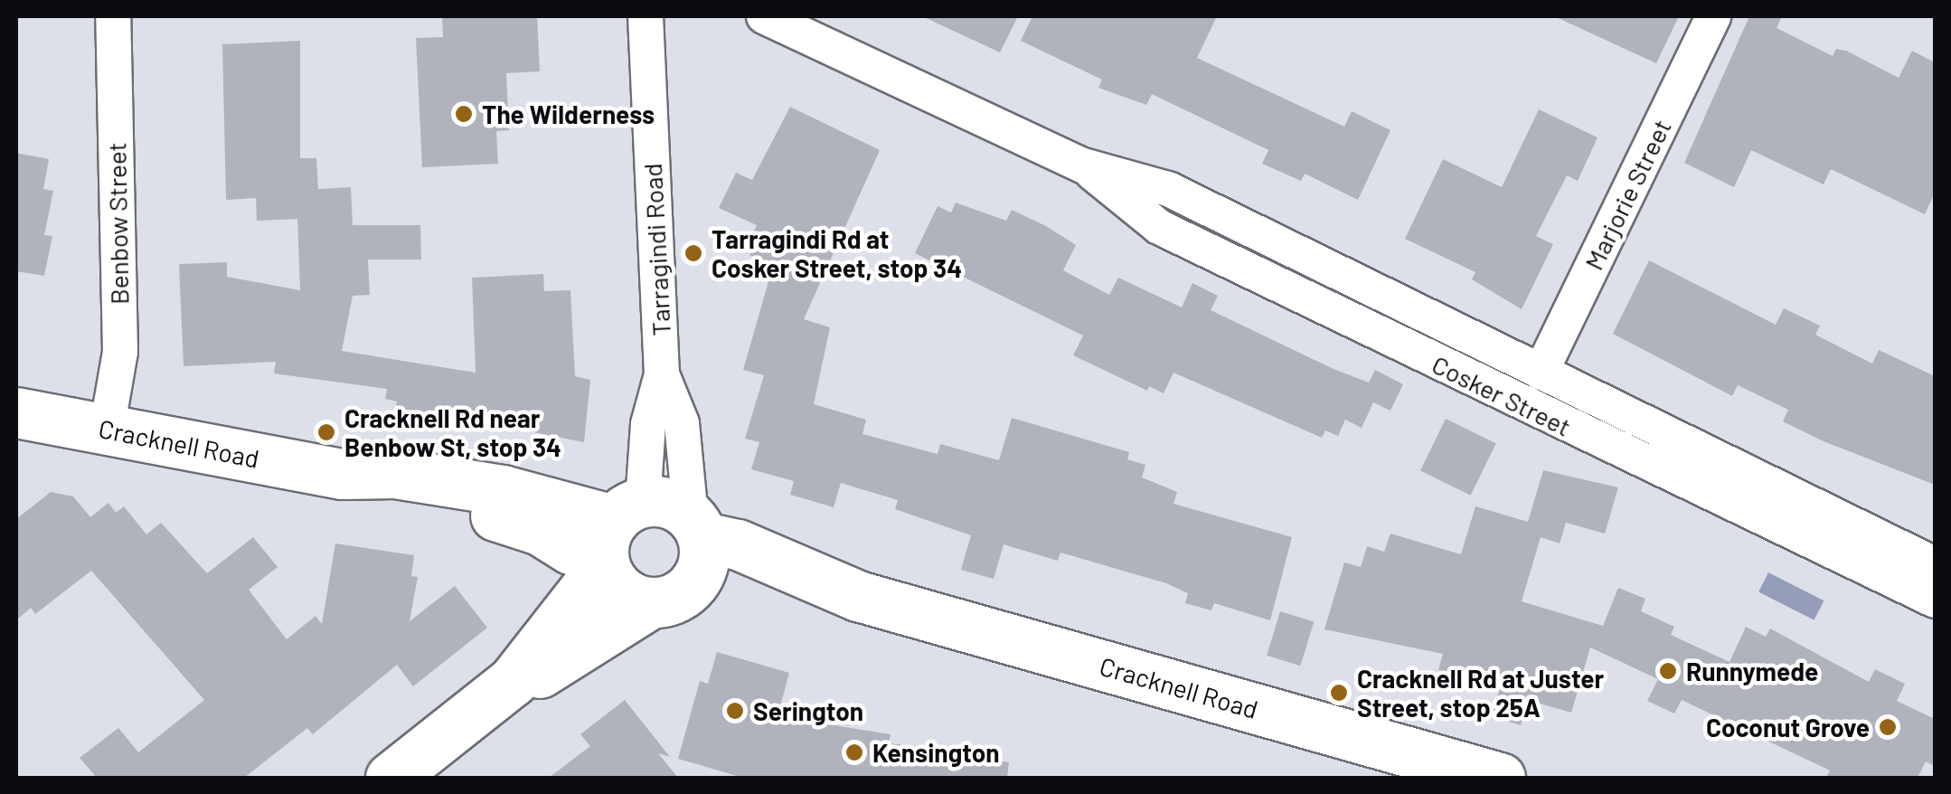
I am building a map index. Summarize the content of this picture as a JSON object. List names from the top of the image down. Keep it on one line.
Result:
{"streets":{"street":["Marjorie Street","Benbow Street","Tarragindi Road","Cosker Street","Cracknell Road"]},"crossings":[["Marjorie Street","Cosker Street"],["Benbow Street","Cracknell Road"],["Tarragindi Road","Cracknell Road"]],"places":["The Wilderness","Tarragindi Rd at Cosker Street, stop 34","Cracknell Rd near Benbow St, stop 34","Runnymede","Cracknell Rd at Juster Street, stop 25A","Serington","Coconut Grove","Kensington"]}
